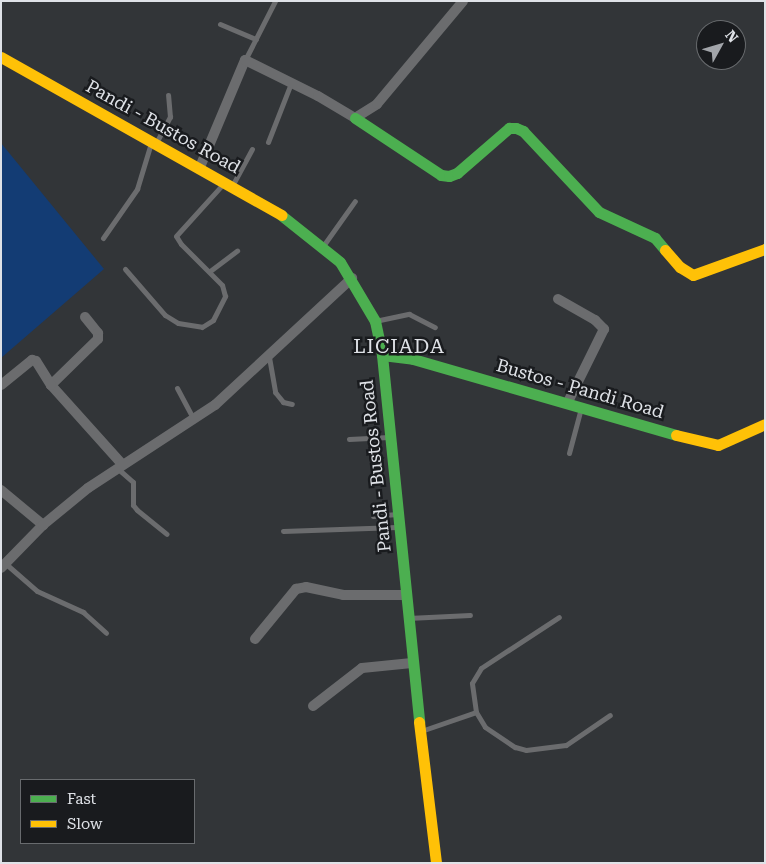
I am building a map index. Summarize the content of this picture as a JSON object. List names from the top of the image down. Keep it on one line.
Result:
{"streets":{"main road":["Pandi - Bustos Road","Bustos - Pandi Road"]},"crossings":[["Pandi - Bustos Road","Bustos - Pandi Road"]],"districts":["LICIADA"],"legend":["Fast","Slow"],"north":"top right"}
